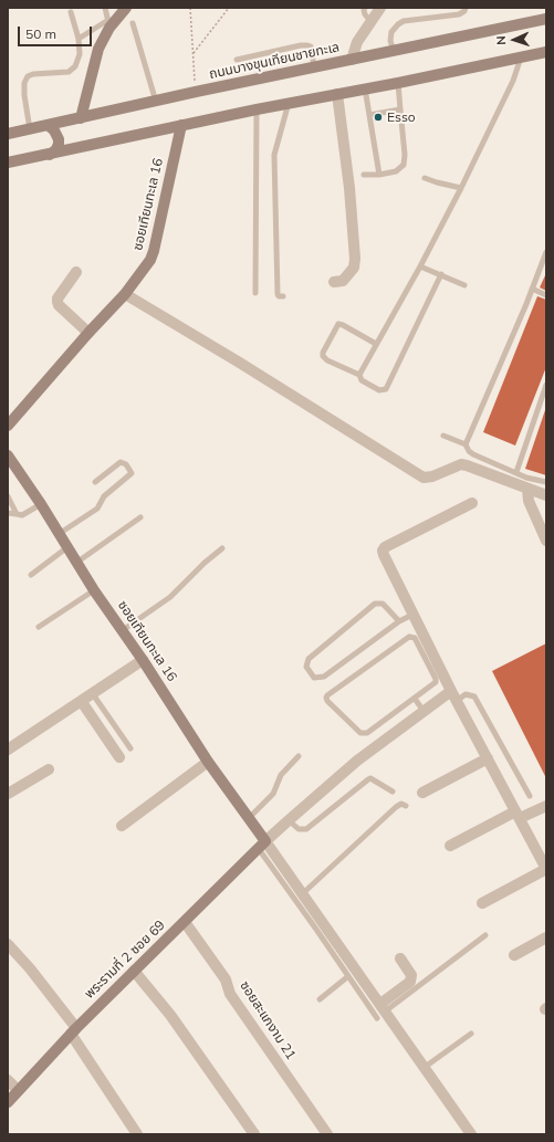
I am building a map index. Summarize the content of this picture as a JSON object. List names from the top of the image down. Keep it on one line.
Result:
{"streets":{"street":["ถนนบางขุนเทียนชายทะเล","ซอยเทียนทะเล 16","พระรามที่ 2 ซอย 69","ซอยสะแกงาม 21"]},"crossings":[["ซอยเทียนทะเล 16","พระรามที่ 2 ซอย 69"],["พระรามที่ 2 ซอย 69","ซอยสะแกงาม 21"]],"places":["Esso"],"scale_bar":"50 m","north":"left"}
